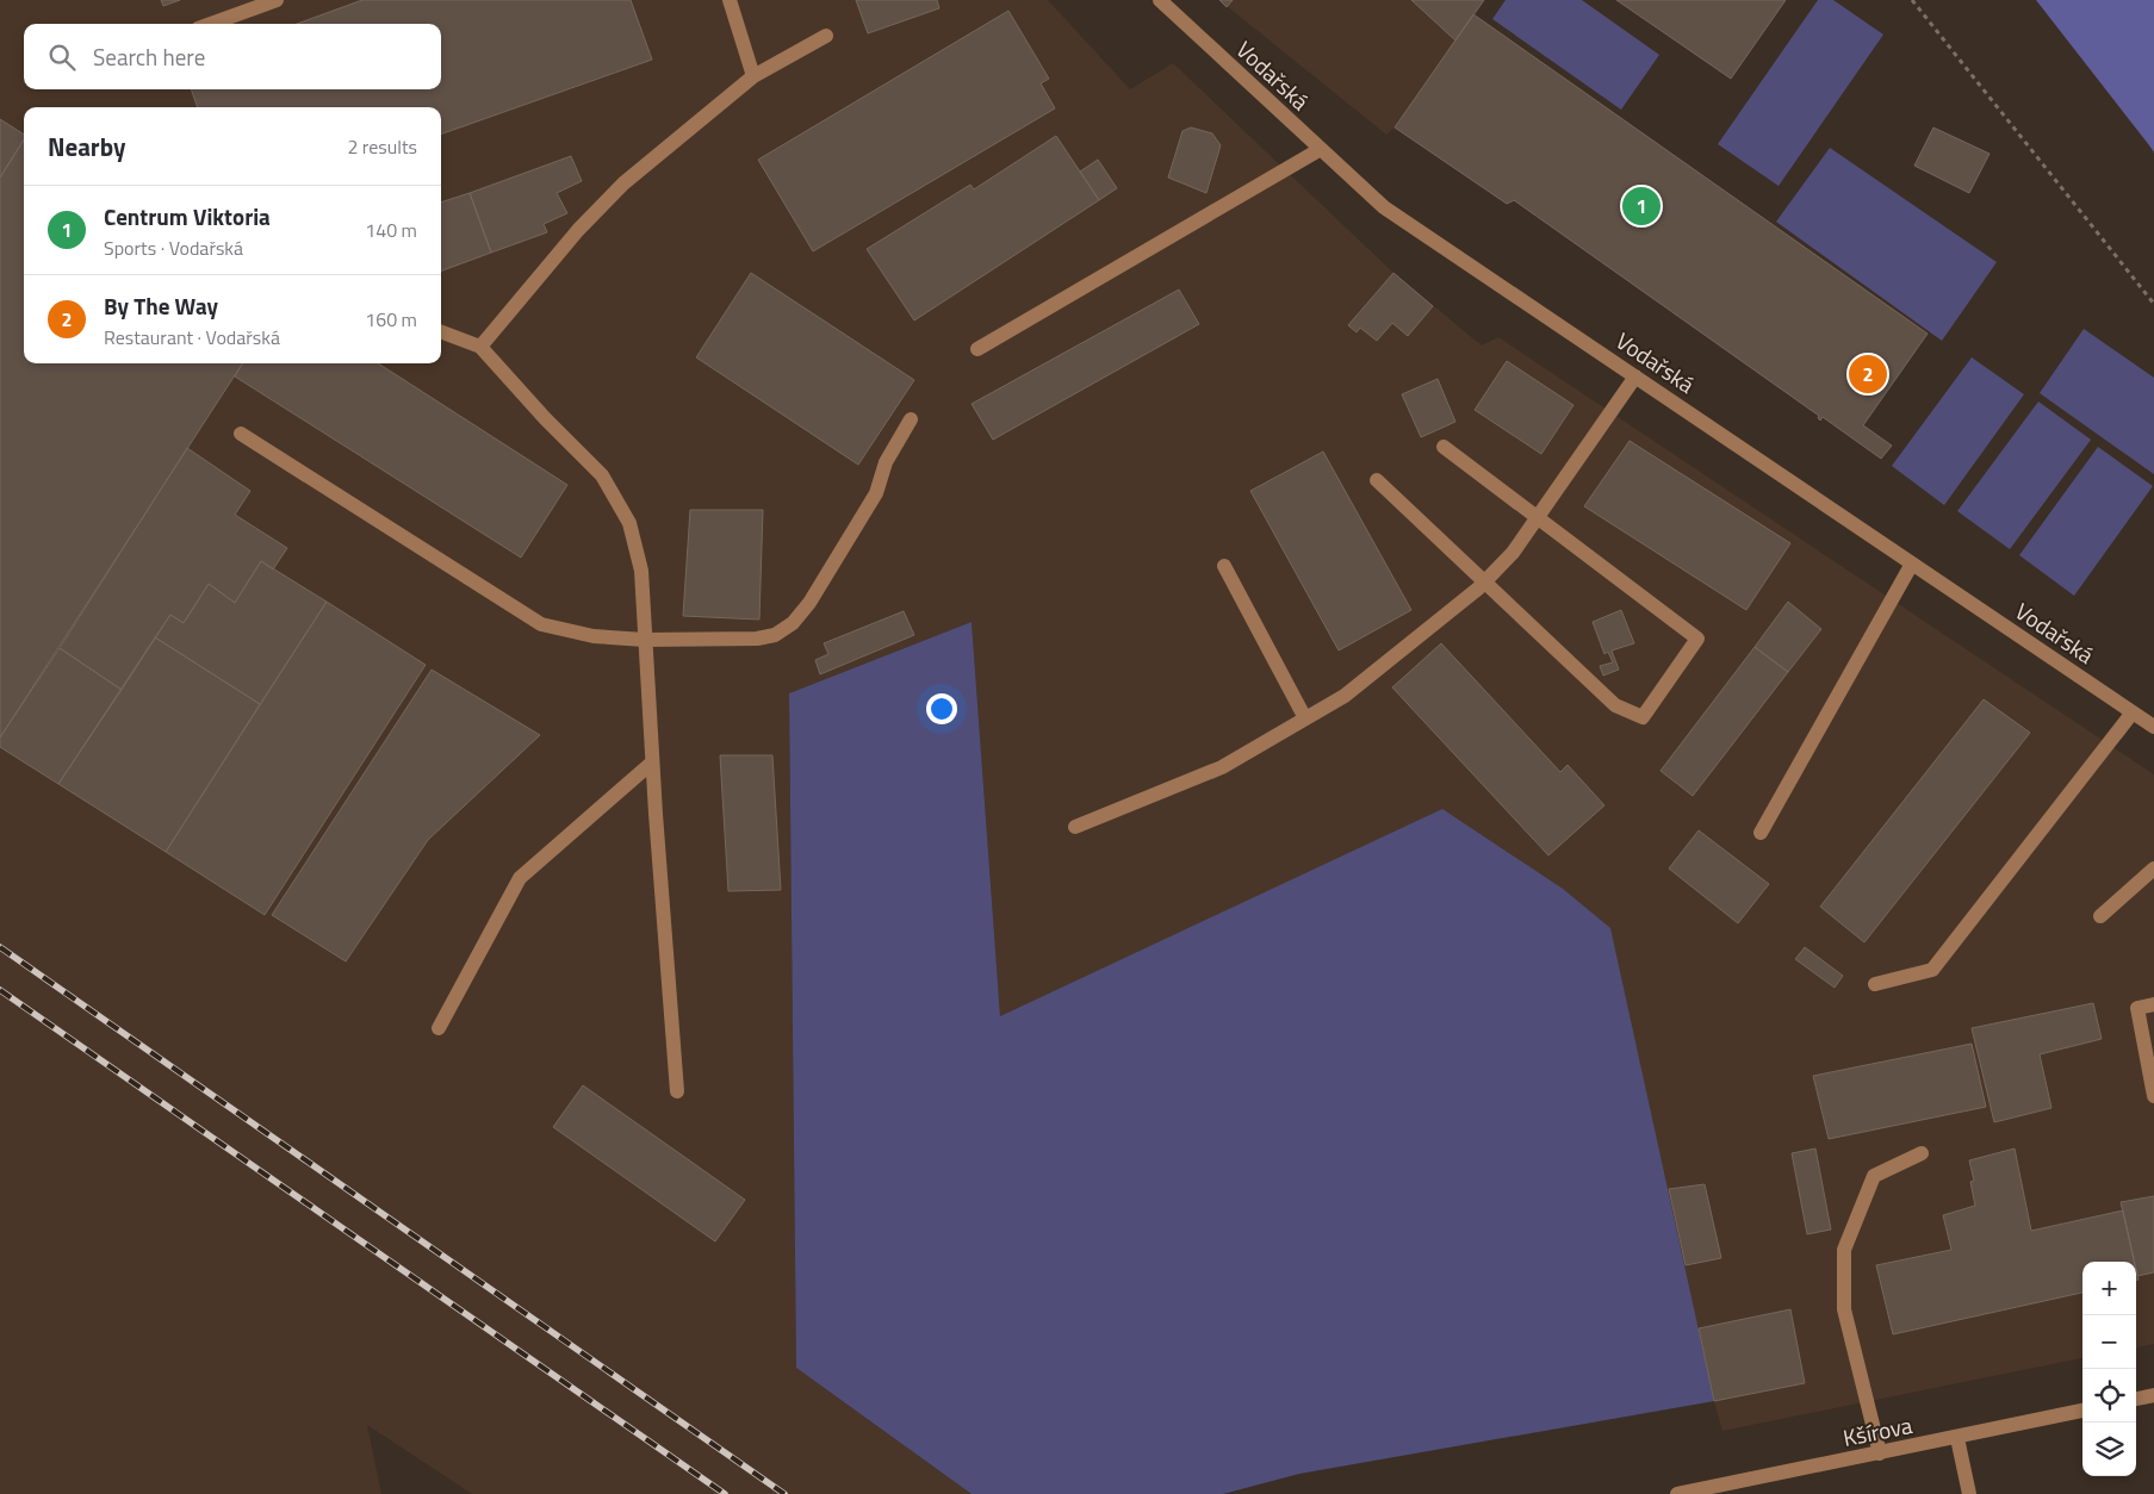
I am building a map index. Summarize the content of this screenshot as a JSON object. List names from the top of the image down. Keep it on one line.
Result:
{"streets":{"street":["Vodařská","Kšírova"]},"page":{"search":"Search here","heading":["Nearby","2 results"],"pins":["1","2"],"list":[{"mark":"1","name":"Centrum Viktoria","note":"Sports · Vodařská","value":"140 m"},{"mark":"2","name":"By The Way","note":"Restaurant · Vodařská","value":"160 m"}],"map_buttons":["+","−"]}}
